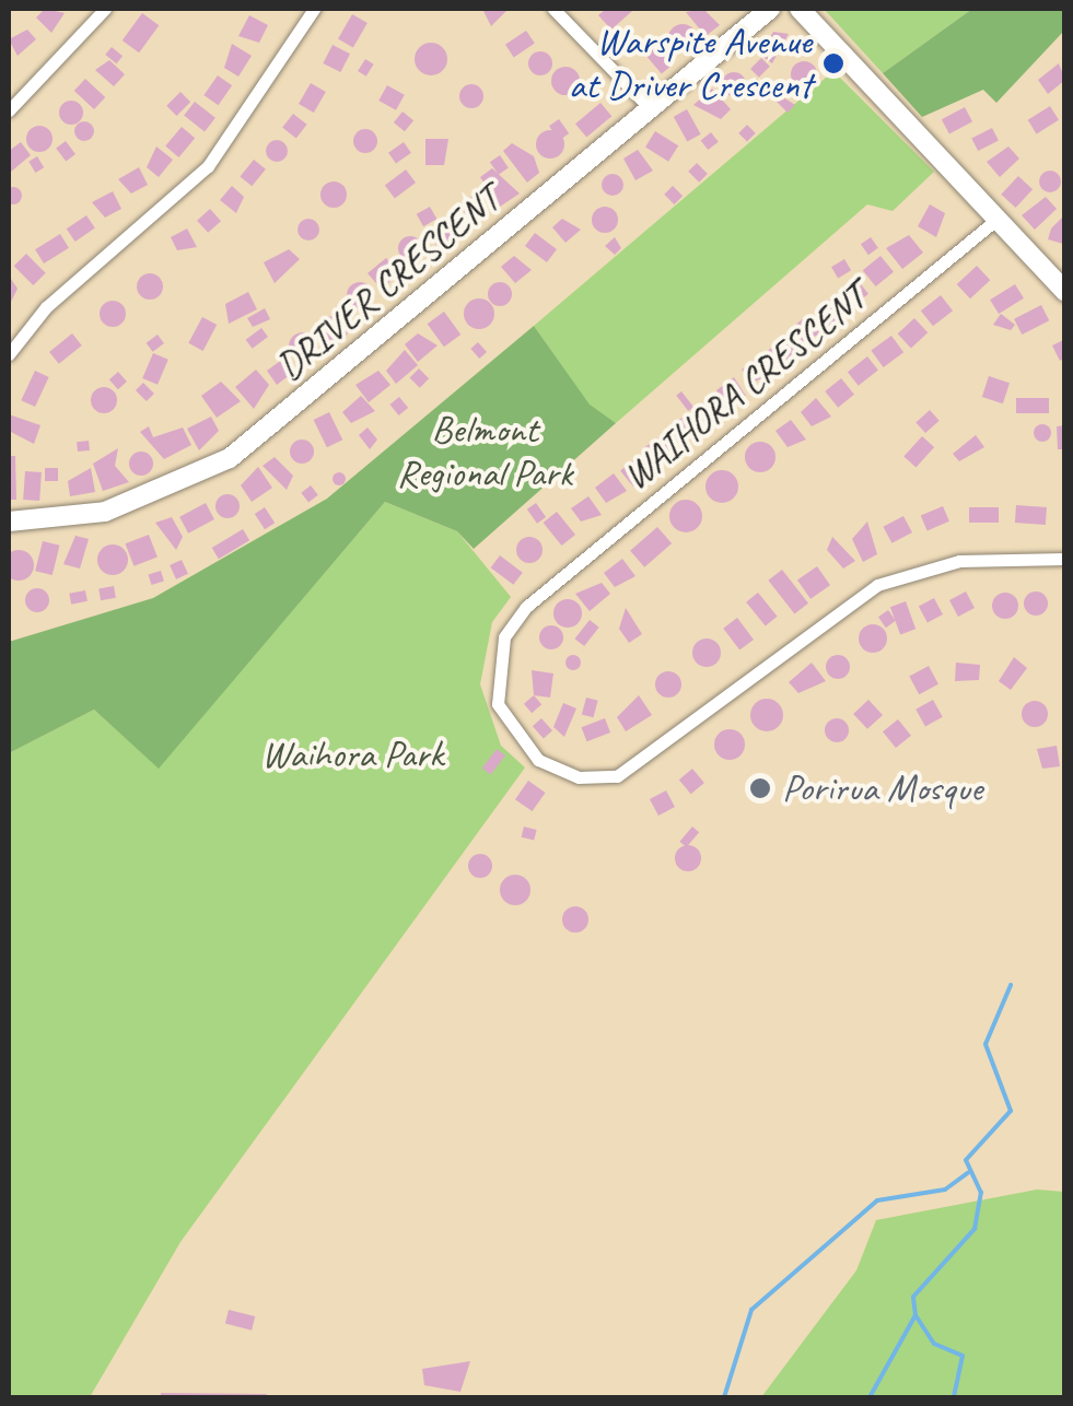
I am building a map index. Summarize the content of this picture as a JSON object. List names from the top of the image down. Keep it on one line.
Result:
{"streets":{"street":["DRIVER CRESCENT","WAIHORA CRESCENT"]},"parks":["Belmont Regional Park","Waihora Park"],"places":["Warspite Avenue at Driver Crescent","Porirua Mosque"]}
